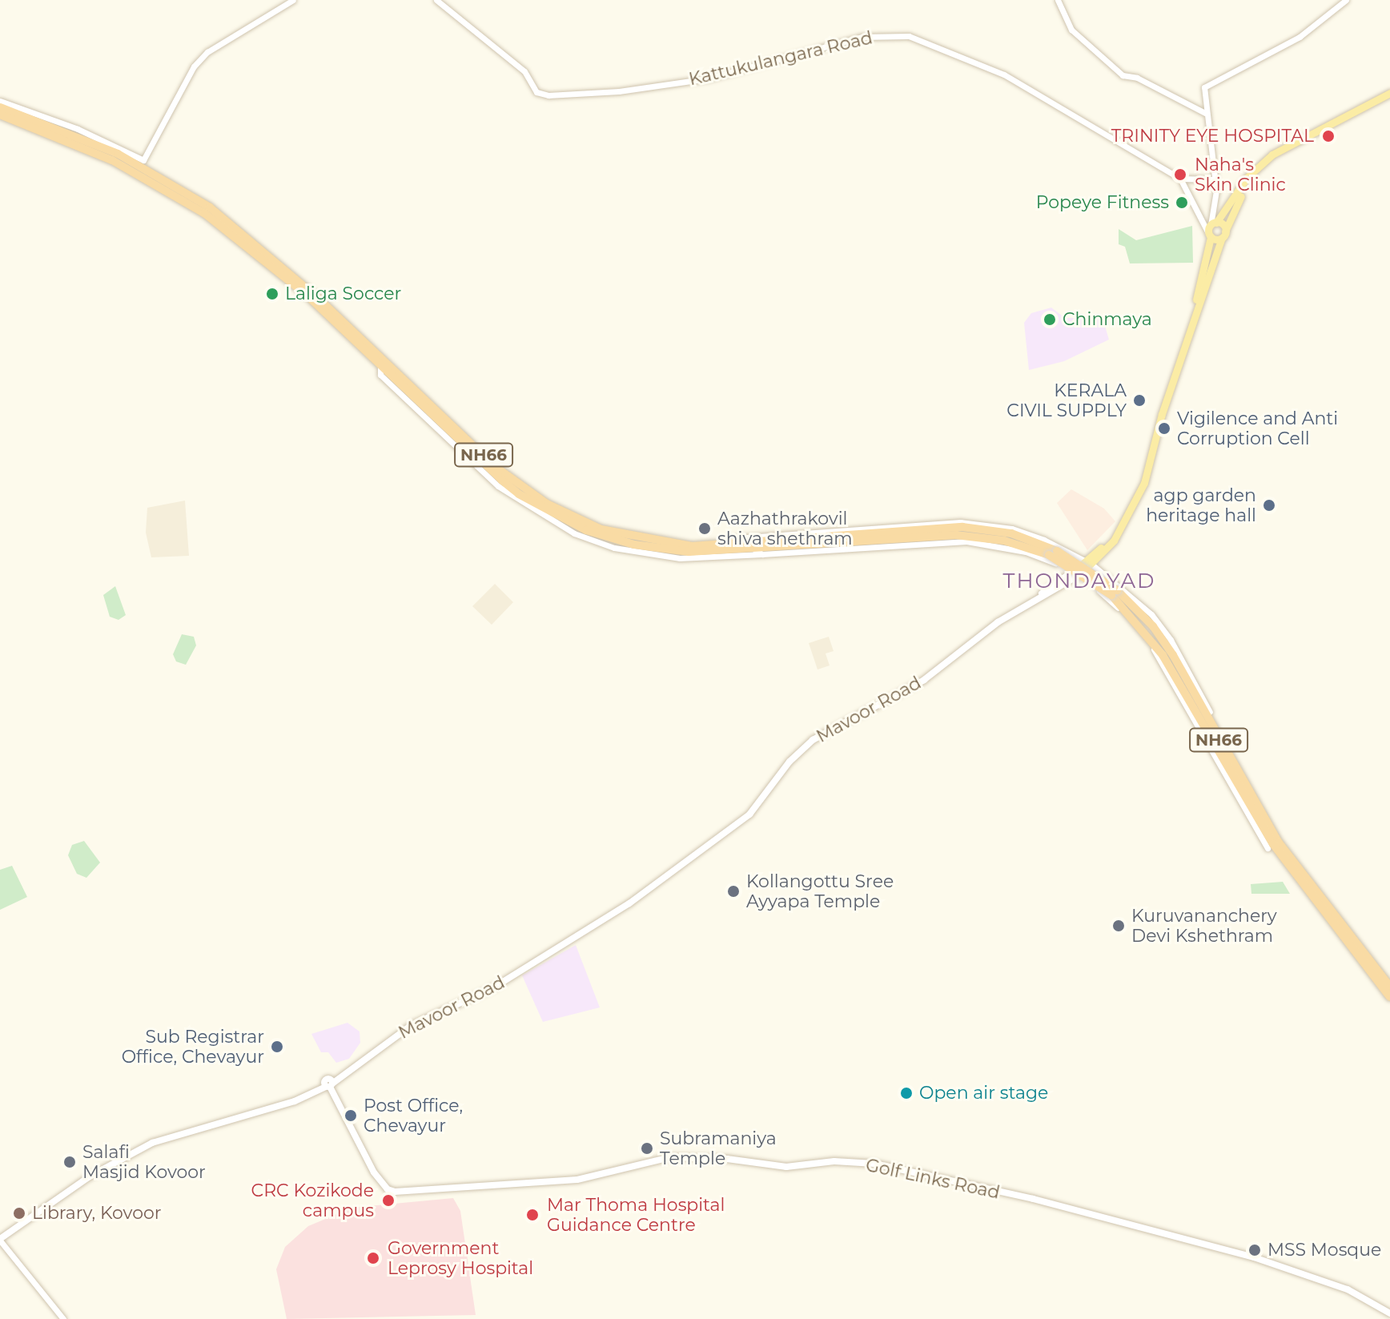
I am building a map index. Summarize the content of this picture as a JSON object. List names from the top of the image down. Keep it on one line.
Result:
{"streets":{"highway":["NH66"],"main road":["Mavoor Road","Golf Links Road"],"street":["Kattukulangara Road"]},"crossings":[["Mavoor Road","Golf Links Road"]],"districts":["THONDAYAD"],"places":["TRINITY EYE HOSPITAL","Naha's Skin Clinic","Popeye Fitness","Laliga Soccer","Chinmaya","KERALA CIVIL SUPPLY","Vigilence and Anti Corruption Cell","agp garden heritage hall","Aazhathrakovil shiva shethram","Kollangottu Sree Ayyapa Temple","Kuruvananchery Devi Kshethram","Sub Registrar Office, Chevayur","Open air stage","Post Office, Chevayur","Subramaniya Temple","Salafi Masjid Kovoor","CRC Kozikode campus","Library, Kovoor","Mar Thoma Hospital Guidance Centre","MSS Mosque","Government Leprosy Hospital"]}
